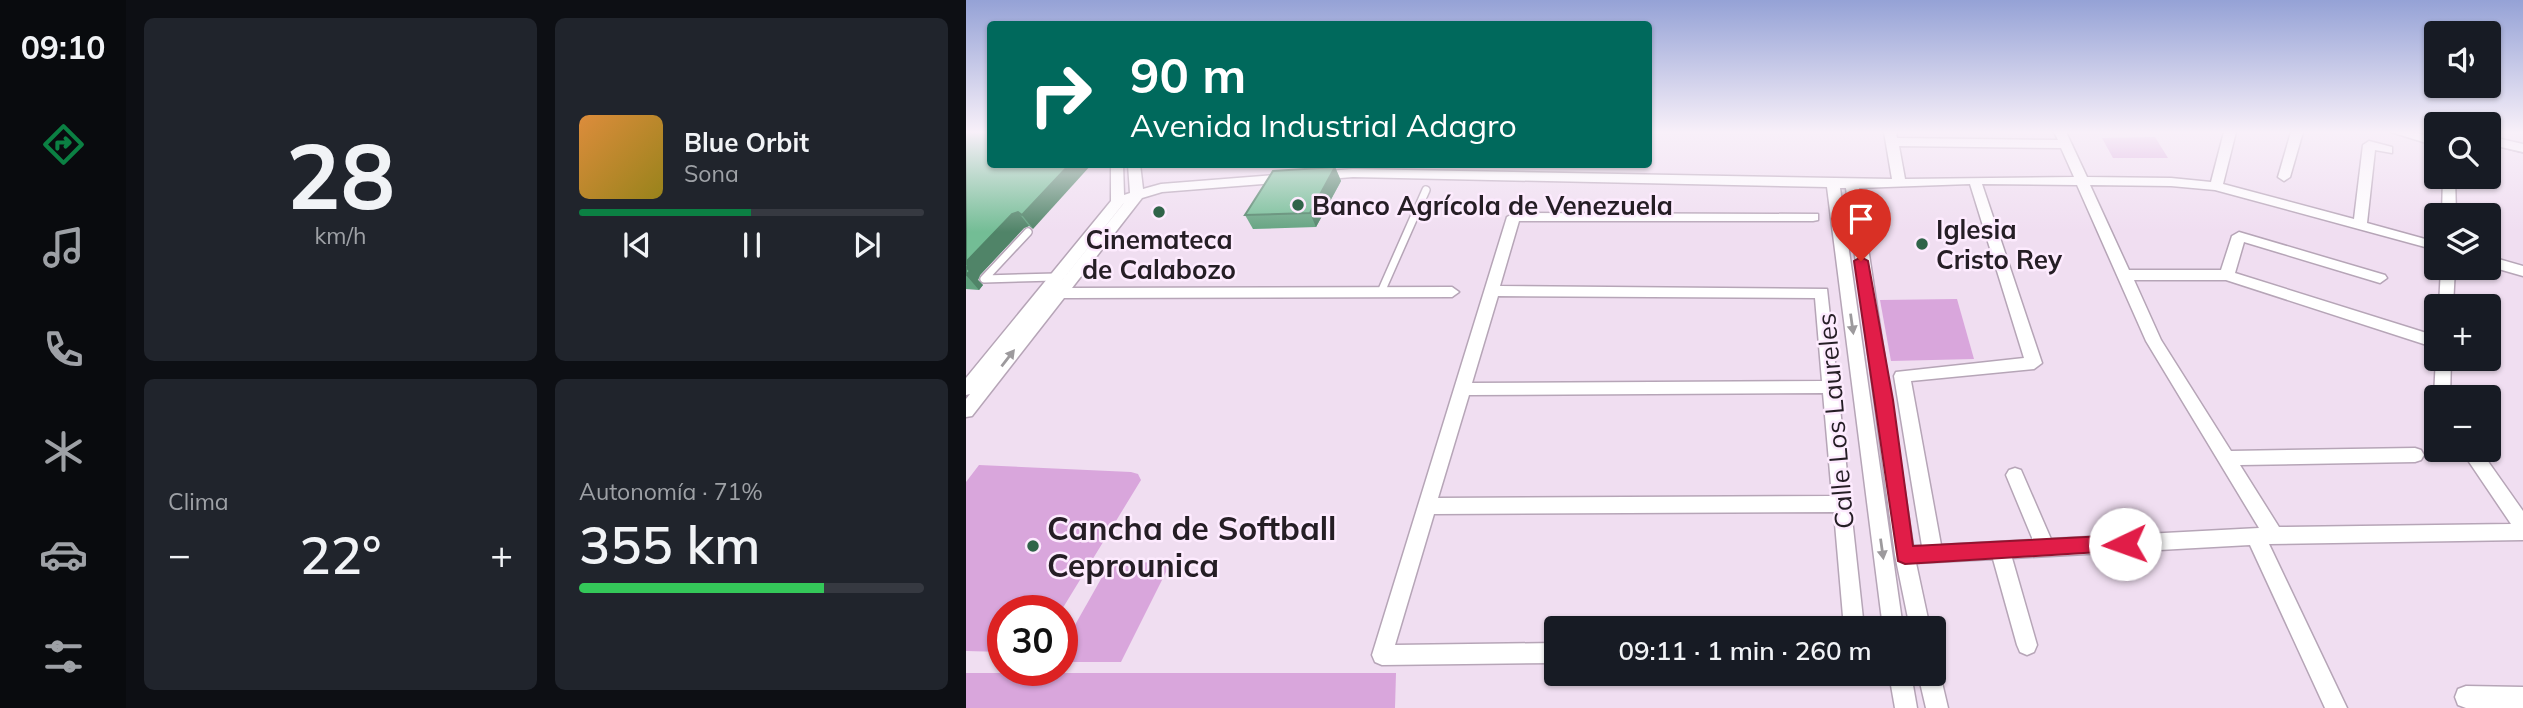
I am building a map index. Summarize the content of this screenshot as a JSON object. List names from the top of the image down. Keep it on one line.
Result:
{"streets":{"street":["Calle Los Laureles"]},"places":["Banco Agrícola de Venezuela","Cinemateca de Calabozo","Iglesia Cristo Rey","Cancha de Softball Ceprounica"],"page":{"tabs":"09:10","tile":[["28","km/h"],"Clima",["Autonomía · 71%","355 km"]],"map_buttons":["+","−"],"turn":["90 m","Avenida Industrial Adagro"],"song":["Blue Orbit","Sona"],"heat":["−","22°","+"],"limit":"30","trip":"09:11 · 1 min · 260 m"}}
